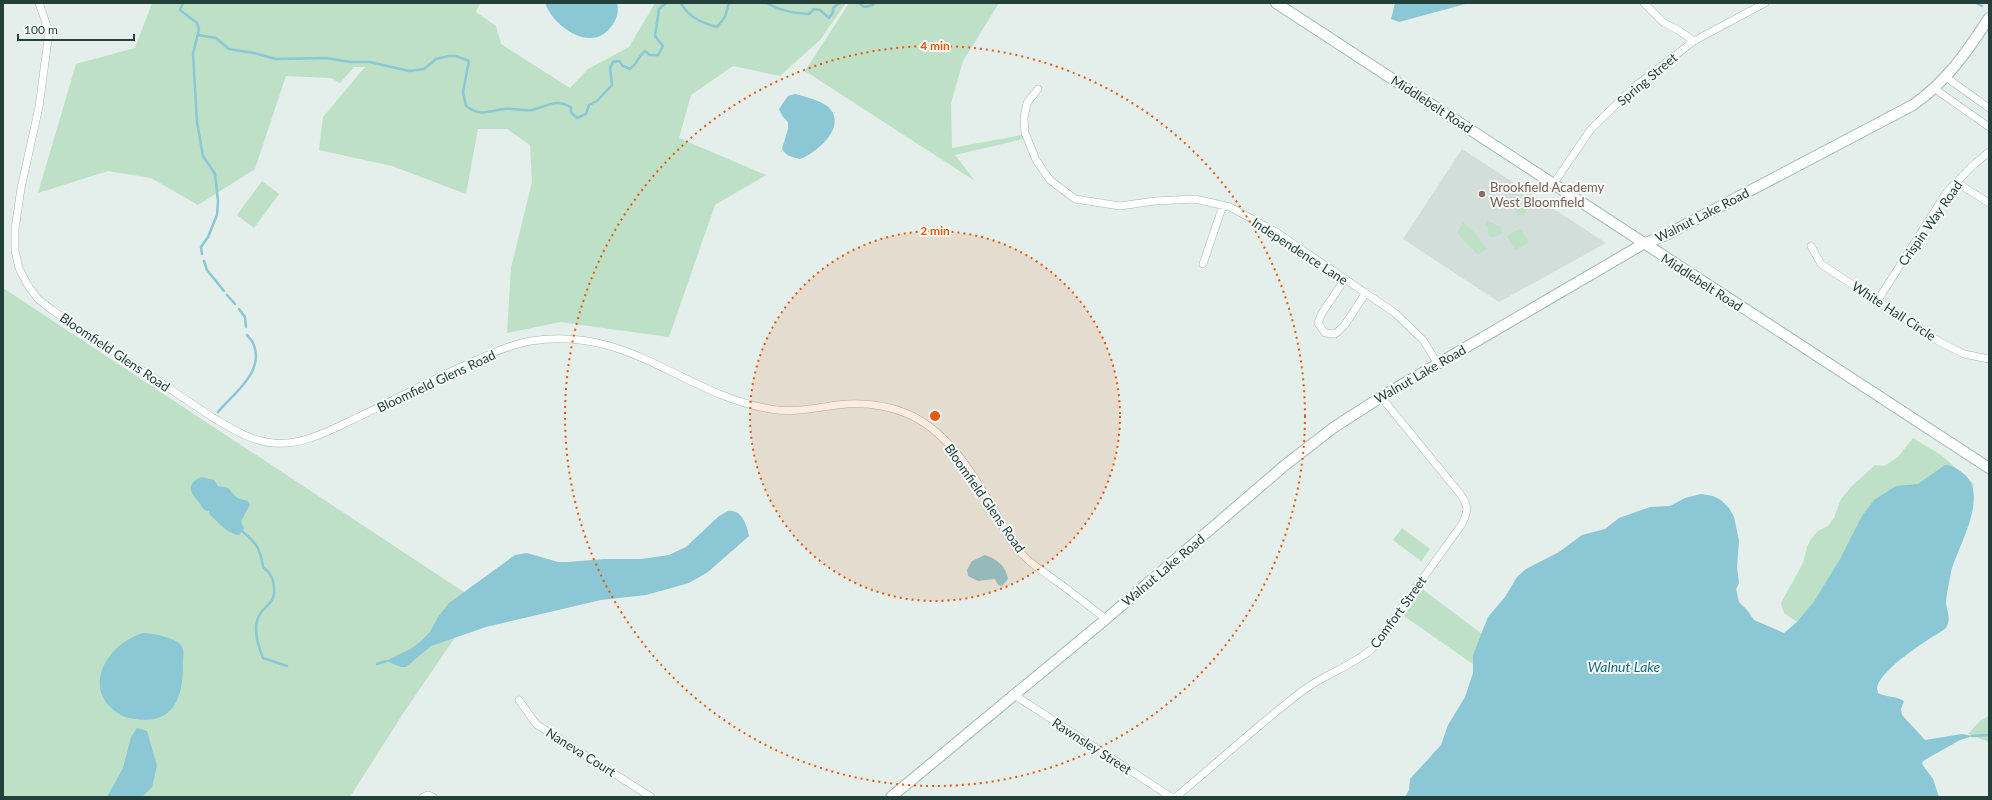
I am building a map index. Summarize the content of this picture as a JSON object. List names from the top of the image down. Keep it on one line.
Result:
{"streets":{"street":["Spring Street","Middlebelt Road","Walnut Lake Road","Crispin Way Road","Independence Lane","White Hall Circle","Bloomfield Glens Road","Comfort Street","Rawnsley Street","Naneva Court"]},"crossings":[["Spring Street","Middlebelt Road"],["Middlebelt Road","Walnut Lake Road"],["Walnut Lake Road","Independence Lane"],["Walnut Lake Road","Bloomfield Glens Road"],["Walnut Lake Road","Comfort Street"],["Walnut Lake Road","Rawnsley Street"],["Crispin Way Road","White Hall Circle"]],"water":["Walnut Lake"],"places":["Brookfield Academy West Bloomfield"],"scale_bar":"100 m","rings":["4 min","2 min"]}
